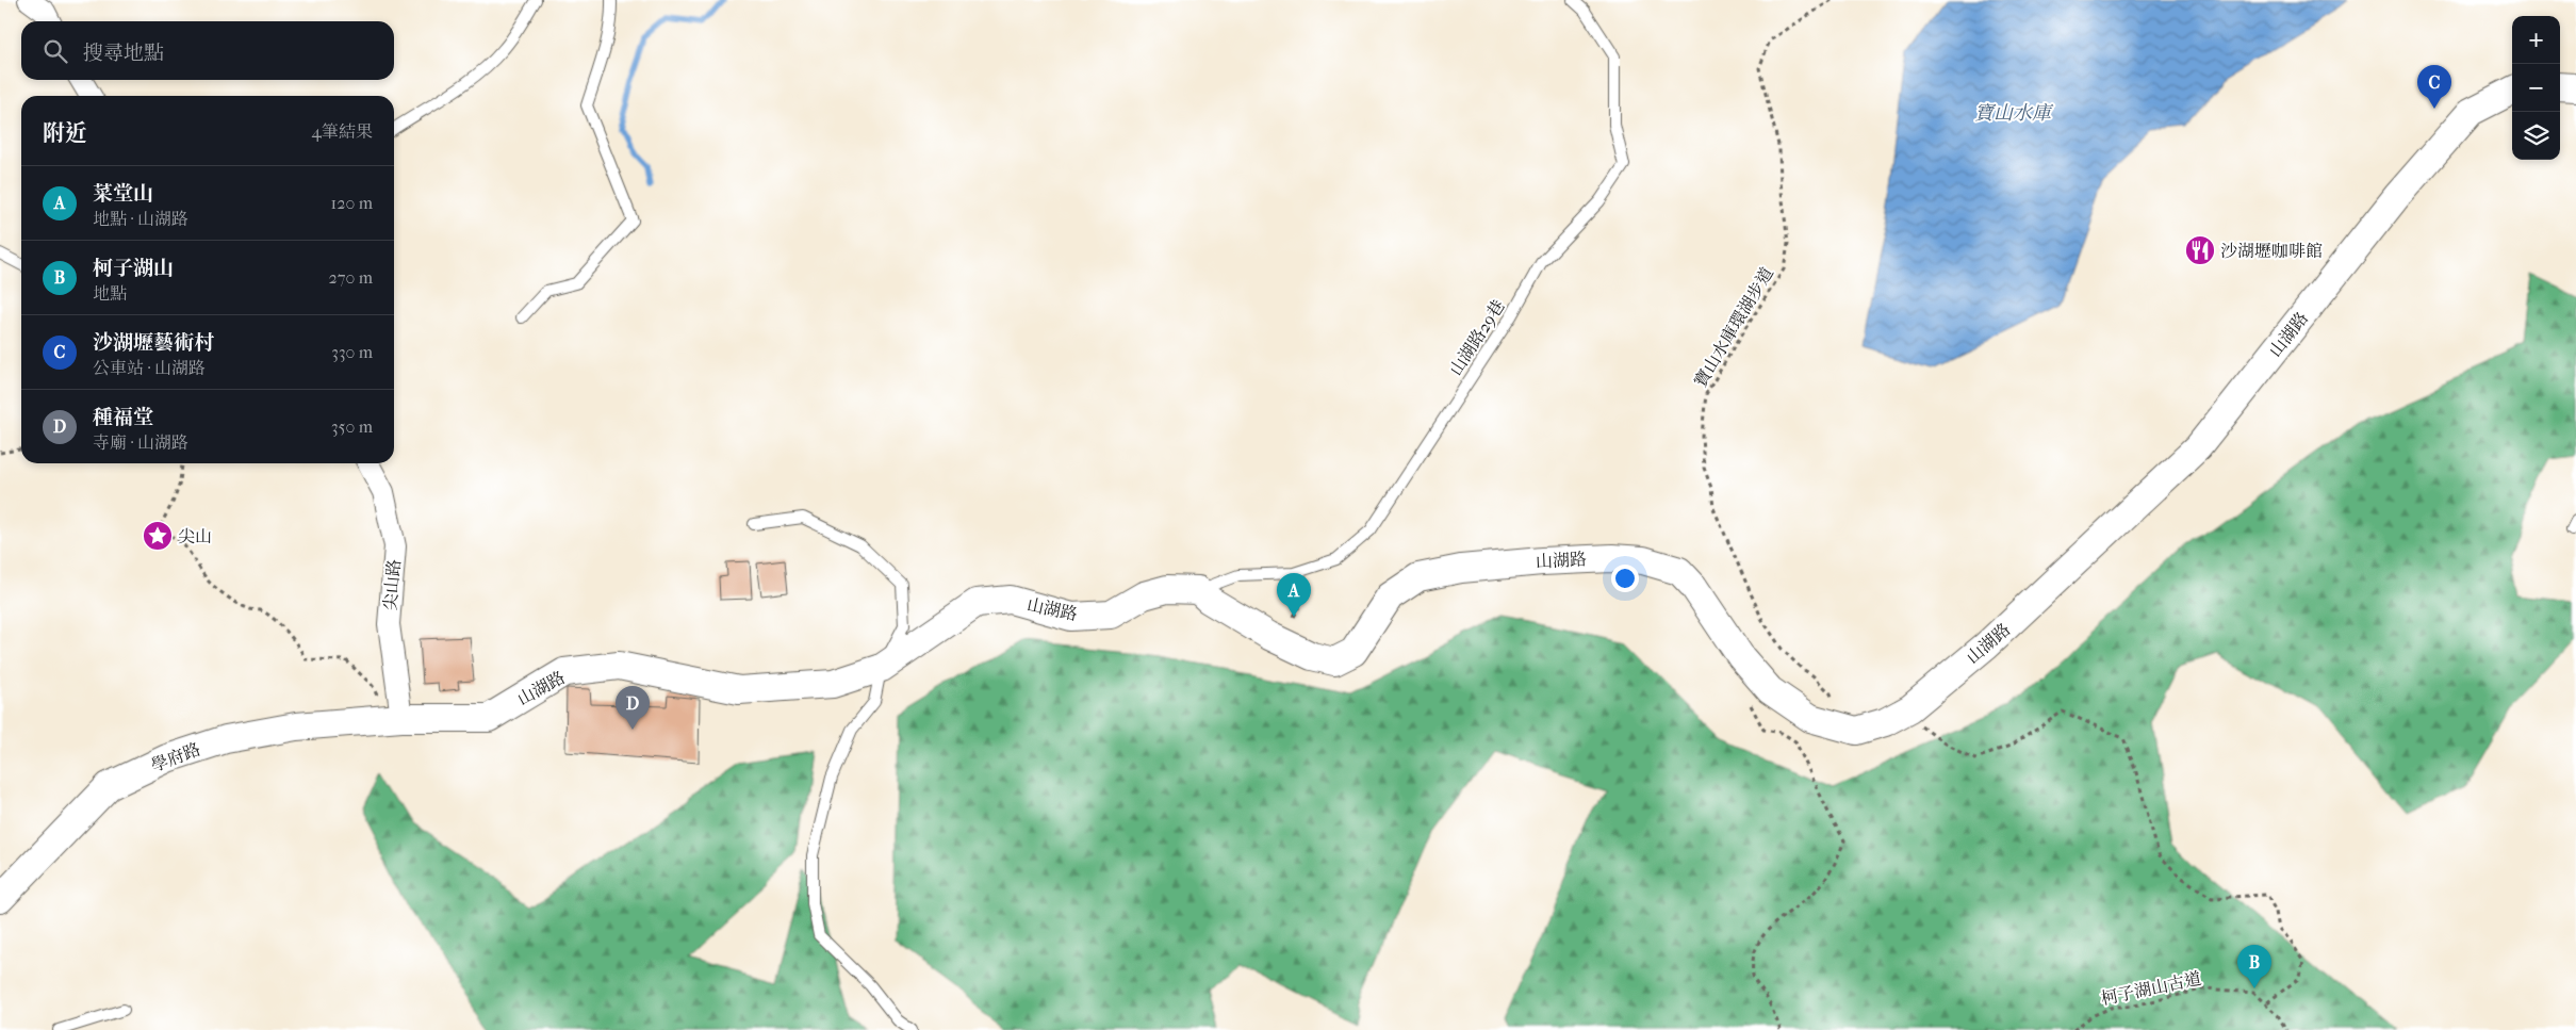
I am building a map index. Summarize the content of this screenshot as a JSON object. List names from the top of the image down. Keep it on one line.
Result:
{"streets":{"street":["山湖路","尖山路","學府路"],"lane":["山湖路29巷"],"path":["寶山水庫環湖步道","柯子湖山古道"]},"crossings":[["寶山水庫環湖步道","山湖路"],["山湖路","山湖路29巷"],["山湖路","尖山路"],["山湖路","學府路"],["尖山路","學府路"]],"water":["寶山水庫"],"places":{"restaurant":["沙湖壢咖啡館"],"place":["尖山"]},"page":{"map_buttons":["+","−"],"search":"搜尋地點","pins":["C","A","D","B"],"heading":["附近","4筆結果"],"list":[{"mark":"A","name":"菜堂山","note":"地點 · 山湖路","value":"120 m"},{"mark":"B","name":"柯子湖山","note":"地點","value":"270 m"},{"mark":"C","name":"沙湖壢藝術村","note":"公車站 · 山湖路","value":"330 m"},{"mark":"D","name":"種福堂","note":"寺廟 · 山湖路","value":"350 m"}]}}
